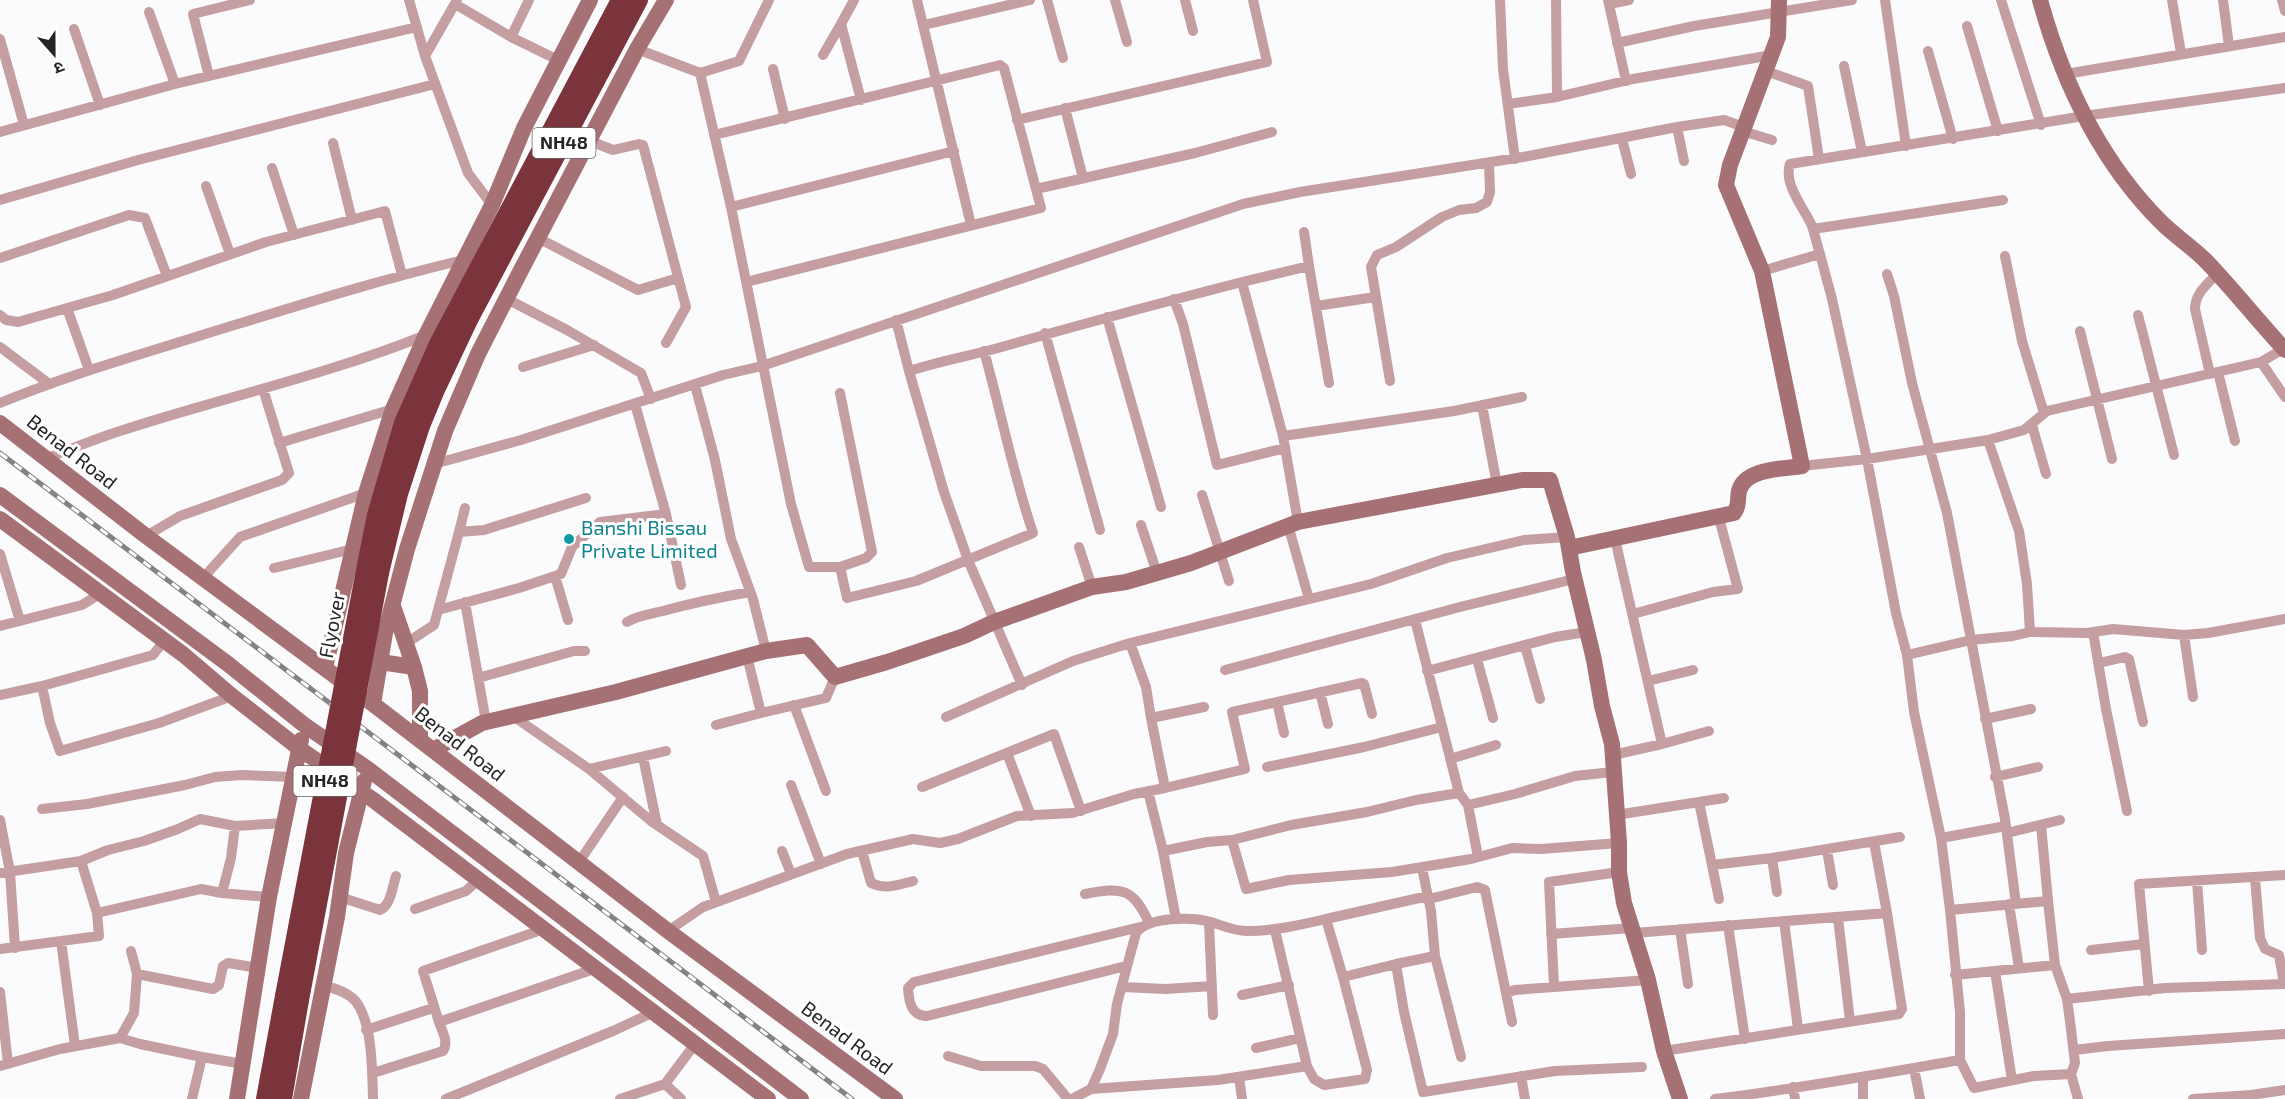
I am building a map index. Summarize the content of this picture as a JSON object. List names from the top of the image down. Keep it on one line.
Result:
{"streets":{"highway":["NH48","Flyover"],"street":["Benad Road"]},"crossings":[["NH48","Flyover"]],"places":["Banshi Bissau Private Limited"],"north":"bottom"}
